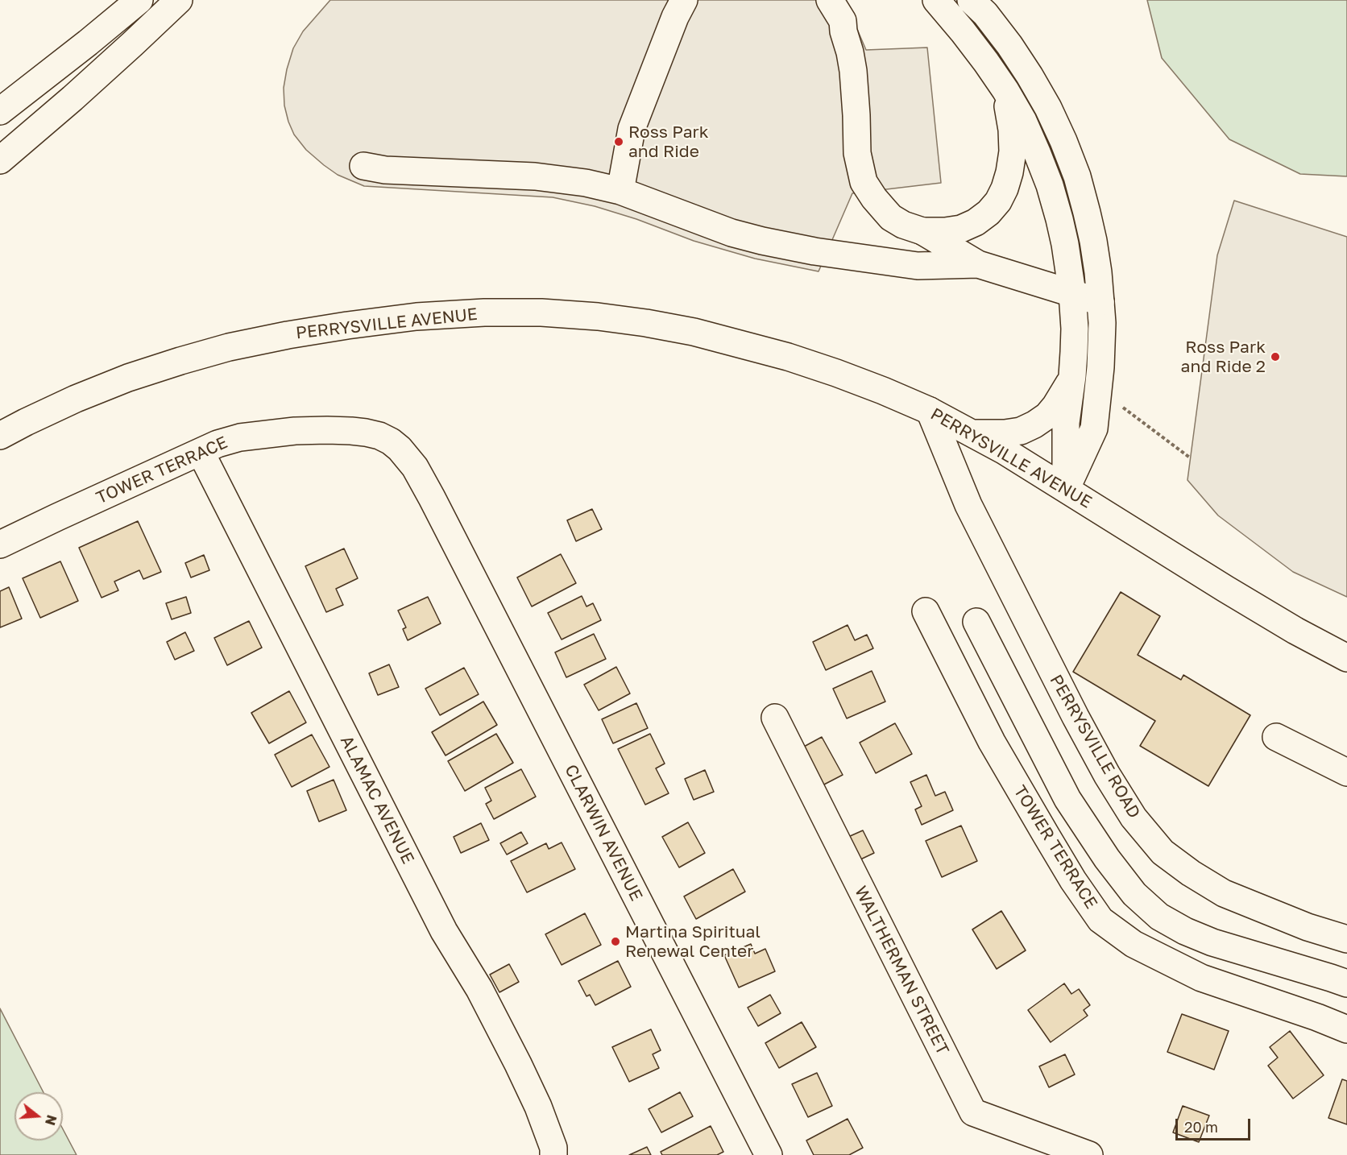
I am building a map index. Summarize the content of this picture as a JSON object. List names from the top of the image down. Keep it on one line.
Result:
{"streets":{"main road":["PERRYSVILLE AVENUE","TOWER TERRACE","PERRYSVILLE ROAD","ALAMAC AVENUE","CLARWIN AVENUE","WALTHERMAN STREET"]},"crossings":[["PERRYSVILLE AVENUE","PERRYSVILLE ROAD"],["TOWER TERRACE","ALAMAC AVENUE"],["TOWER TERRACE","CLARWIN AVENUE"]],"places":["Ross Park and Ride","Ross Park and Ride 2","Martina Spiritual Renewal Center"],"scale_bar":"20 m","north":"right"}
